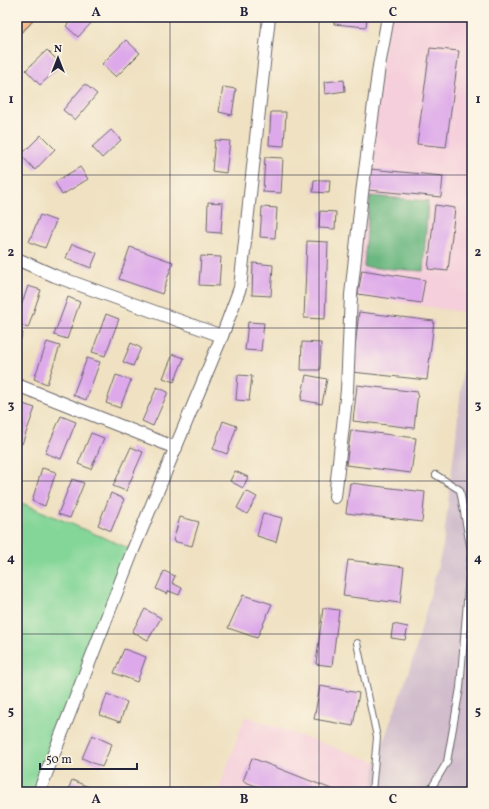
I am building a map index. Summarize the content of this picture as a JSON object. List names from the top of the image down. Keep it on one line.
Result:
{"scale_bar":"50 m","north":"top","grid":{"columns":["A","B","C"],"rows":["1","2","3","4","5"]}}
